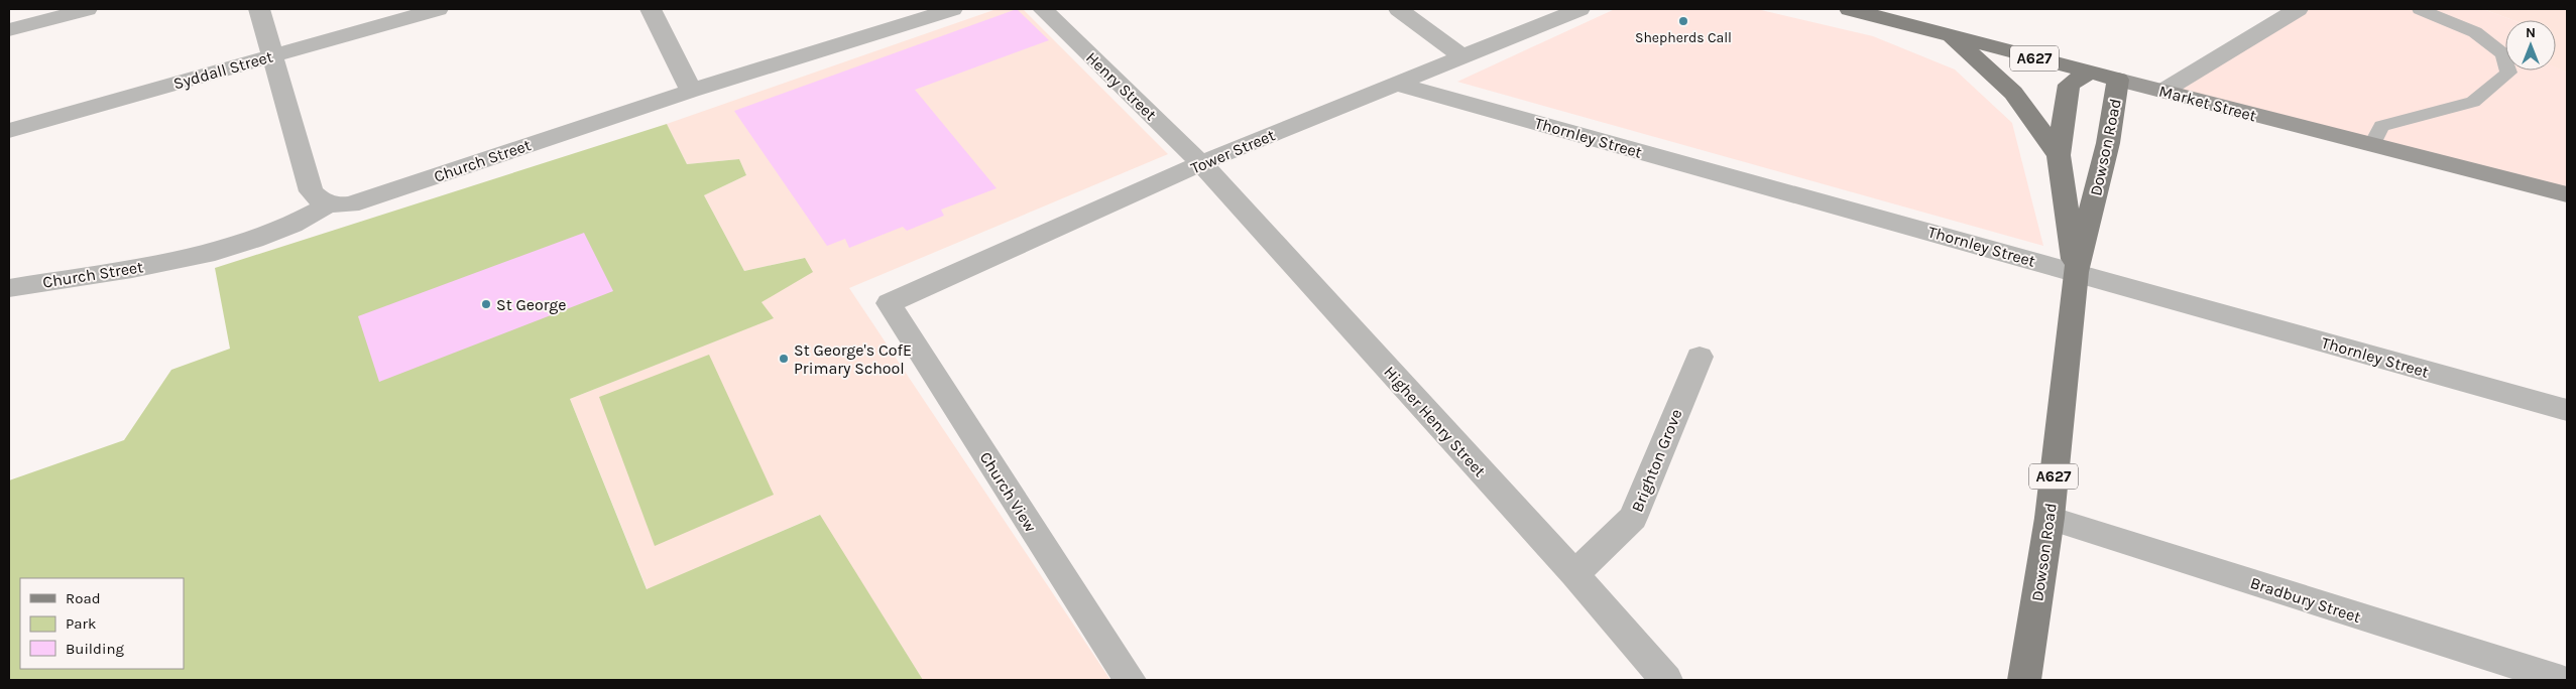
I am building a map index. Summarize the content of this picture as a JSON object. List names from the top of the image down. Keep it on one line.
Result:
{"streets":{"main road":["A627","Market Street","Dowson Road"],"street":["Syddall Street","Henry Street","Thornley Street","Tower Street","Church Street","Higher Henry Street","Brighton Grove","Church View","Bradbury Street"]},"crossings":[["A627","Market Street"],["A627","Dowson Road"],["Henry Street","Tower Street"],["Henry Street","Higher Henry Street"],["Market Street","Dowson Road"],["Thornley Street","Dowson Road"],["Thornley Street","Tower Street"],["Dowson Road","Bradbury Street"],["Tower Street","Higher Henry Street"],["Tower Street","Church View"],["Higher Henry Street","Brighton Grove"]],"places":["Shepherds Call","St George","St George's CofE Primary School"],"legend":["Road","Park","Building"],"north":"top"}
